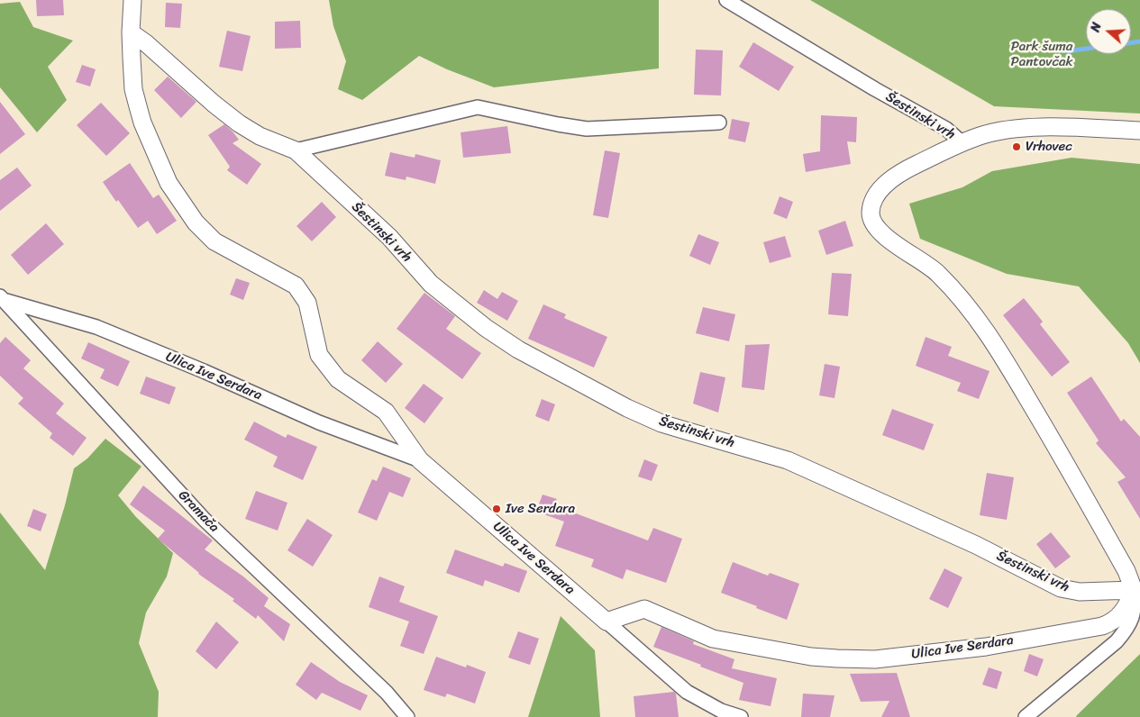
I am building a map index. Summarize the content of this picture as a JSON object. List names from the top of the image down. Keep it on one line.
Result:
{"streets":{"street":["Šestinski vrh","Ulica Ive Serdara","Gramača"]},"crossings":[["Šestinski vrh","Ulica Ive Serdara"],["Ulica Ive Serdara","Gramača"]],"parks":["Park šuma Pantovčak"],"places":["Vrhovec","Ive Serdara"],"north":"left"}
